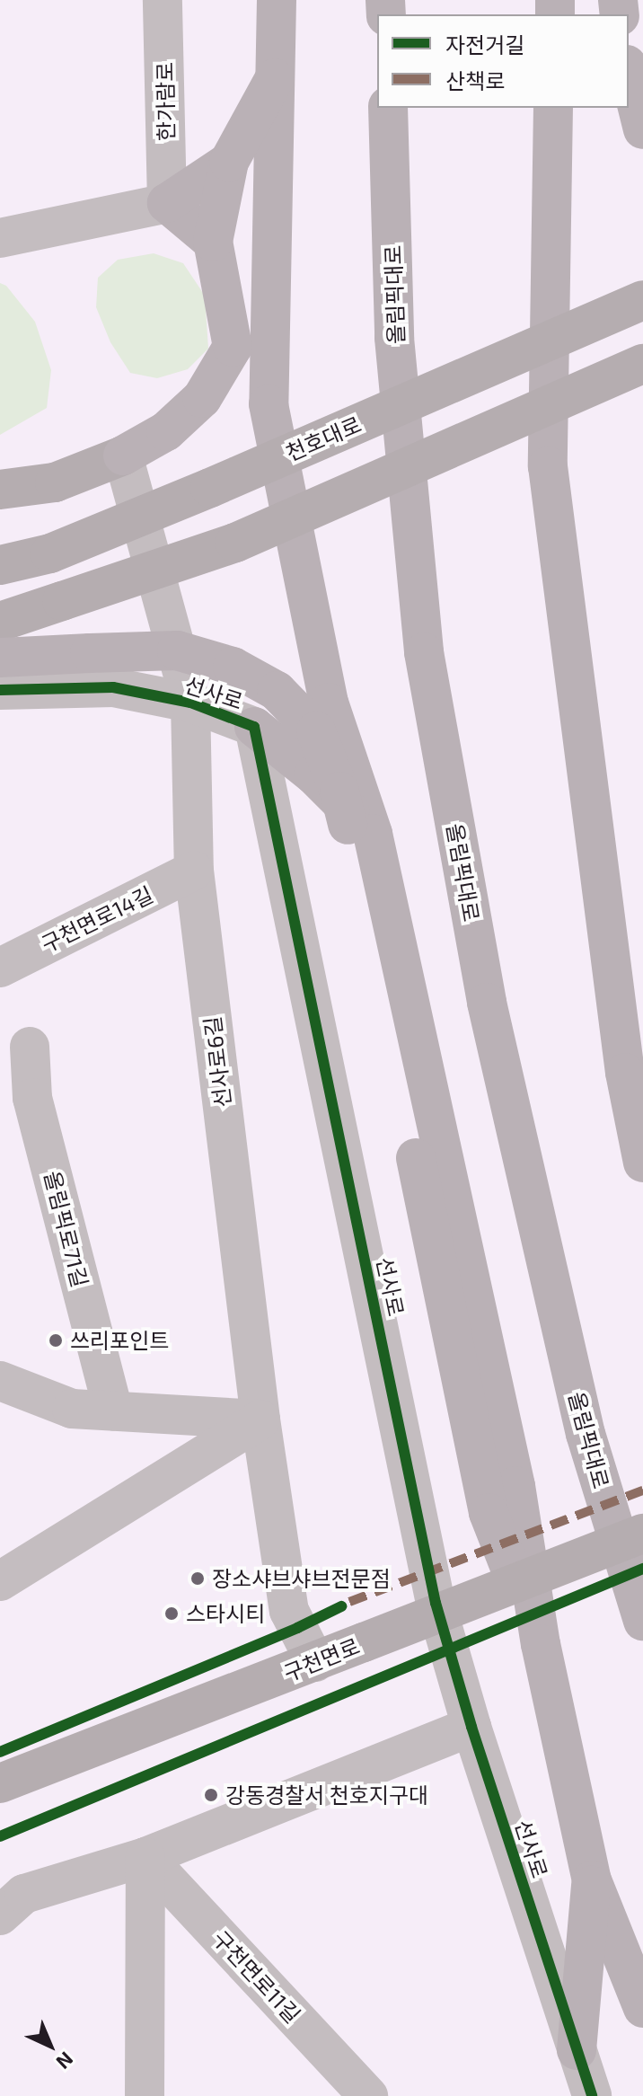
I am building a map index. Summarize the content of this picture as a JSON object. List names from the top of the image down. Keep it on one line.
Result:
{"streets":{"highway":["올림픽대로"],"main road":["천호대로","구천면로"],"street":["한가람로","선사로","구천면로14길","선사로6길","올림픽로71길","구천면로11길"]},"crossings":[["선사로","선사로6길"],["구천면로14길","선사로6길"],["선사로6길","구천면로"]],"places":["쓰리포인트","장소샤브샤브전문점","스타시티","강동경찰서 천호지구대"],"legend":["자전거길","산책로"],"north":"bottom right"}
